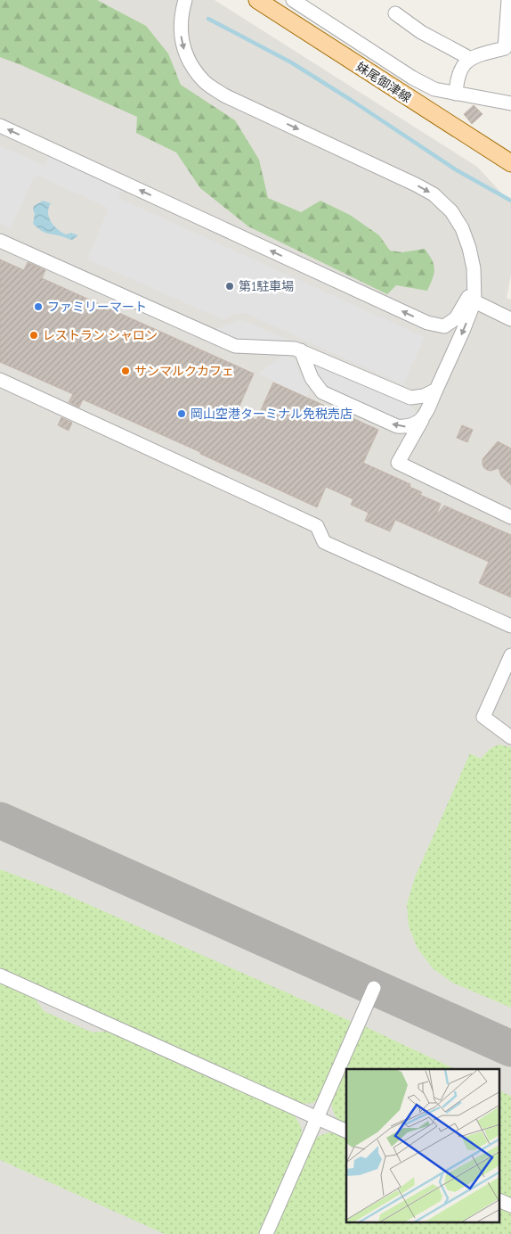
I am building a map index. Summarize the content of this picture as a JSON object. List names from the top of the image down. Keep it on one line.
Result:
{"streets":{"main road":["妹尾御津線"]},"places":["第1駐車場","ファミリーマート","レストラン シャロン","サンマルクカフェ","岡山空港ターミナル免税売店"]}
